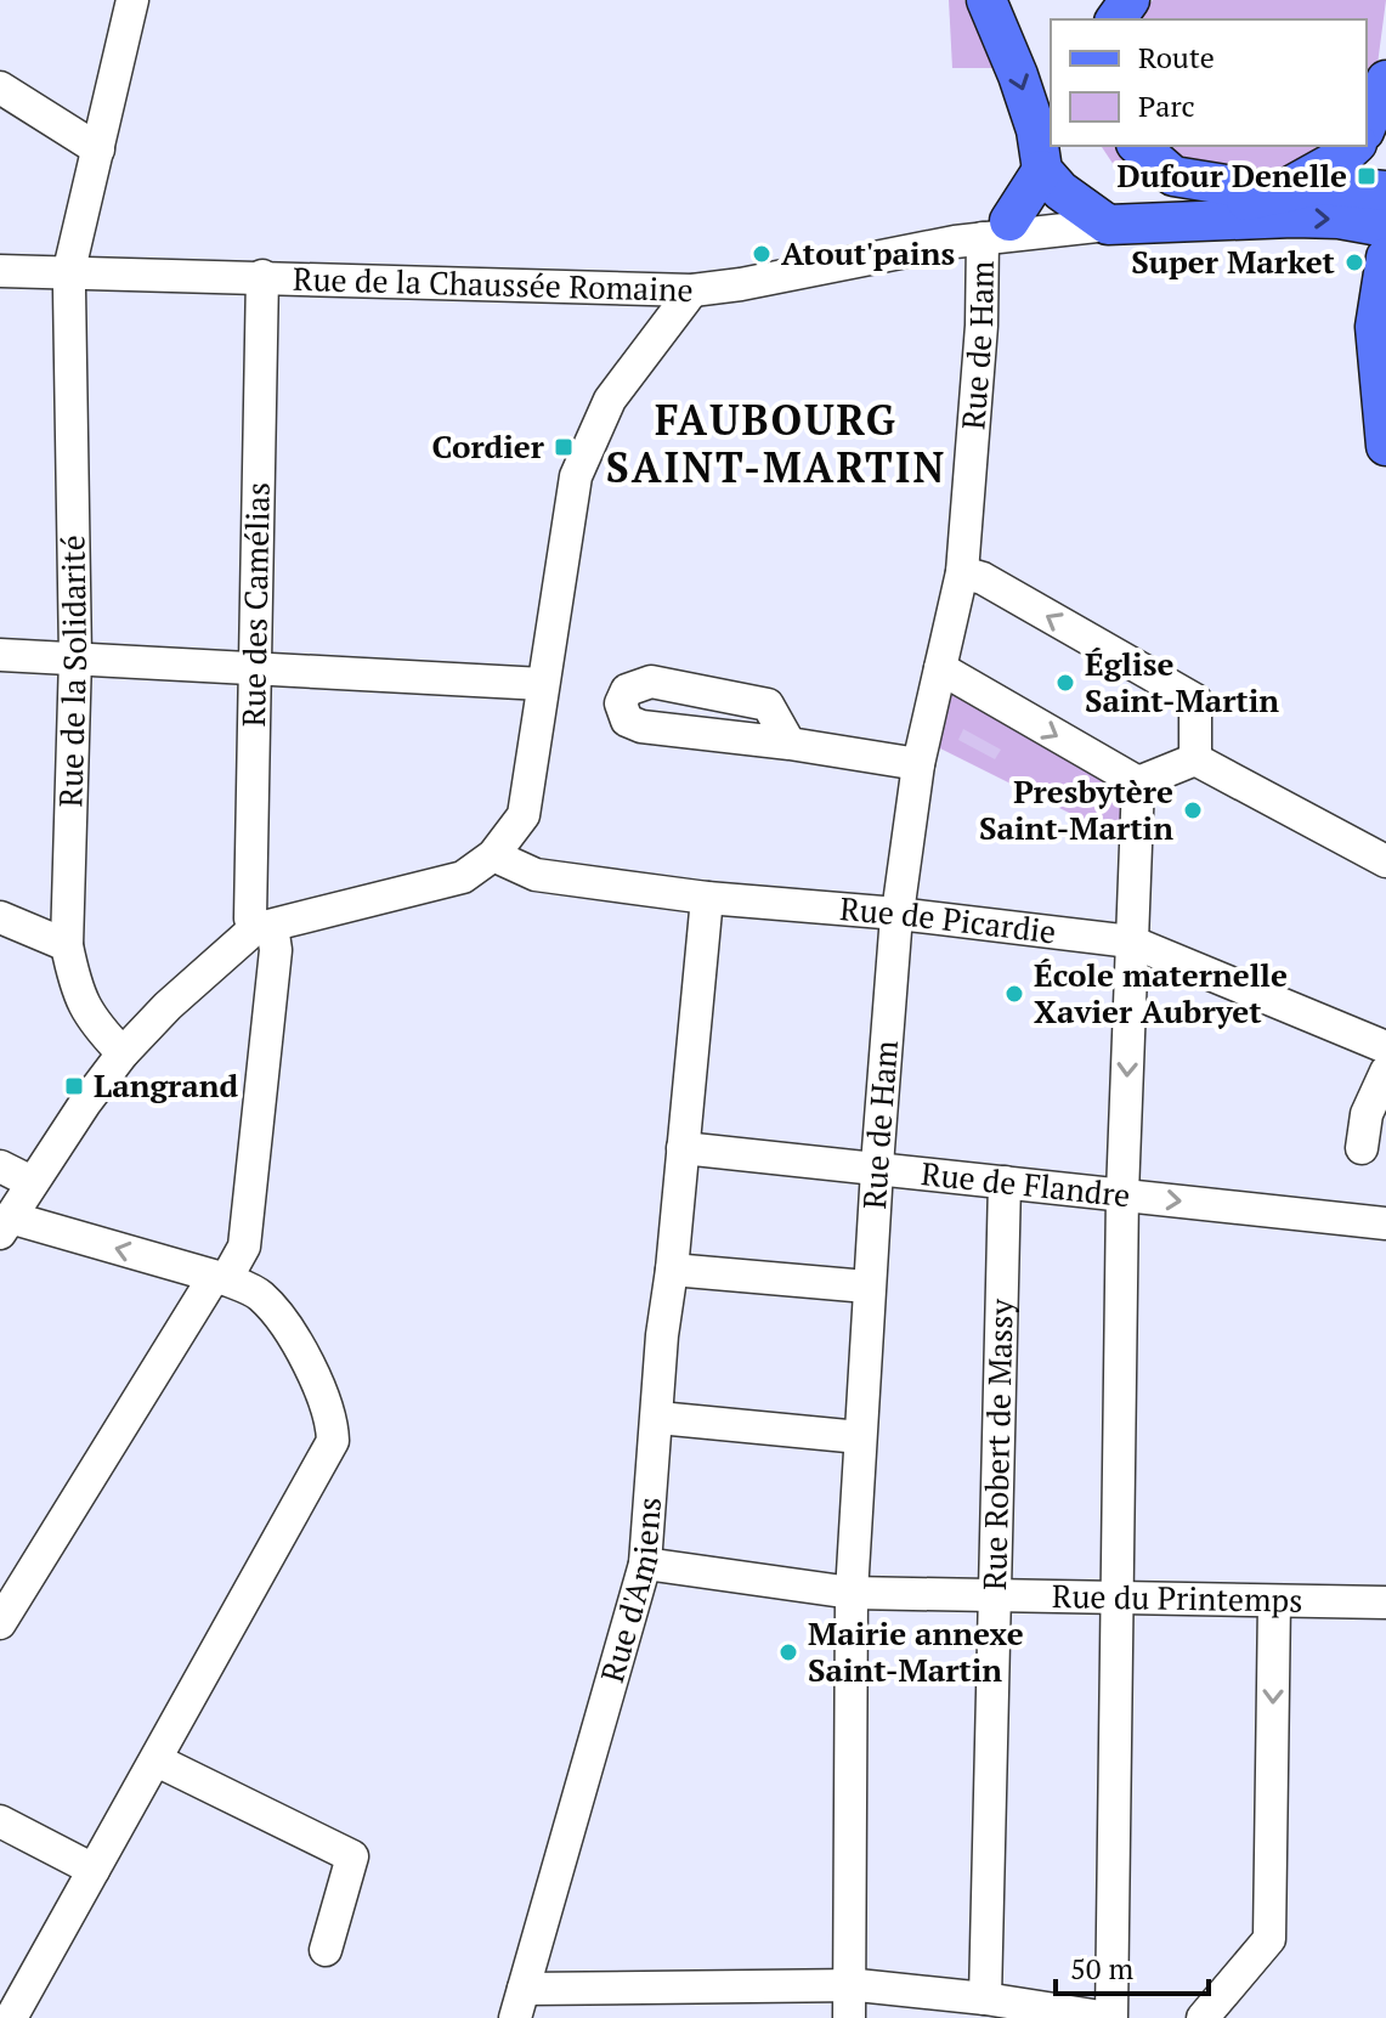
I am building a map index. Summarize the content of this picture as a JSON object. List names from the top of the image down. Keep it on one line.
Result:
{"streets":{"main road":["Rue de la Chaussée Romaine"],"street":["Rue de Ham","Rue des Camélias","Rue de la Solidarité","Rue de Picardie","Rue de Flandre","Rue Robert de Massy","Rue d'Amiens","Rue du Printemps"]},"crossings":[["Rue de la Chaussée Romaine","Rue de Ham"],["Rue de la Chaussée Romaine","Rue des Camélias"],["Rue de la Chaussée Romaine","Rue de la Solidarité"],["Rue de Ham","Rue de Picardie"],["Rue de Ham","Rue de Flandre"],["Rue de Ham","Rue du Printemps"],["Rue de Flandre","Rue Robert de Massy"],["Rue de Flandre","Rue d'Amiens"],["Rue Robert de Massy","Rue du Printemps"],["Rue d'Amiens","Rue du Printemps"]],"one_way":["Rue de Flandre"],"districts":["FAUBOURG SAINT-MARTIN"],"places":{"transit":["Dufour Denelle","Cordier","Langrand"],"other":["Atout'pains","Super Market","Église Saint-Martin","Presbytère Saint-Martin","École maternelle Xavier Aubryet","Mairie annexe Saint-Martin"]},"legend":["Route","Parc"],"scale_bar":"50 m"}
